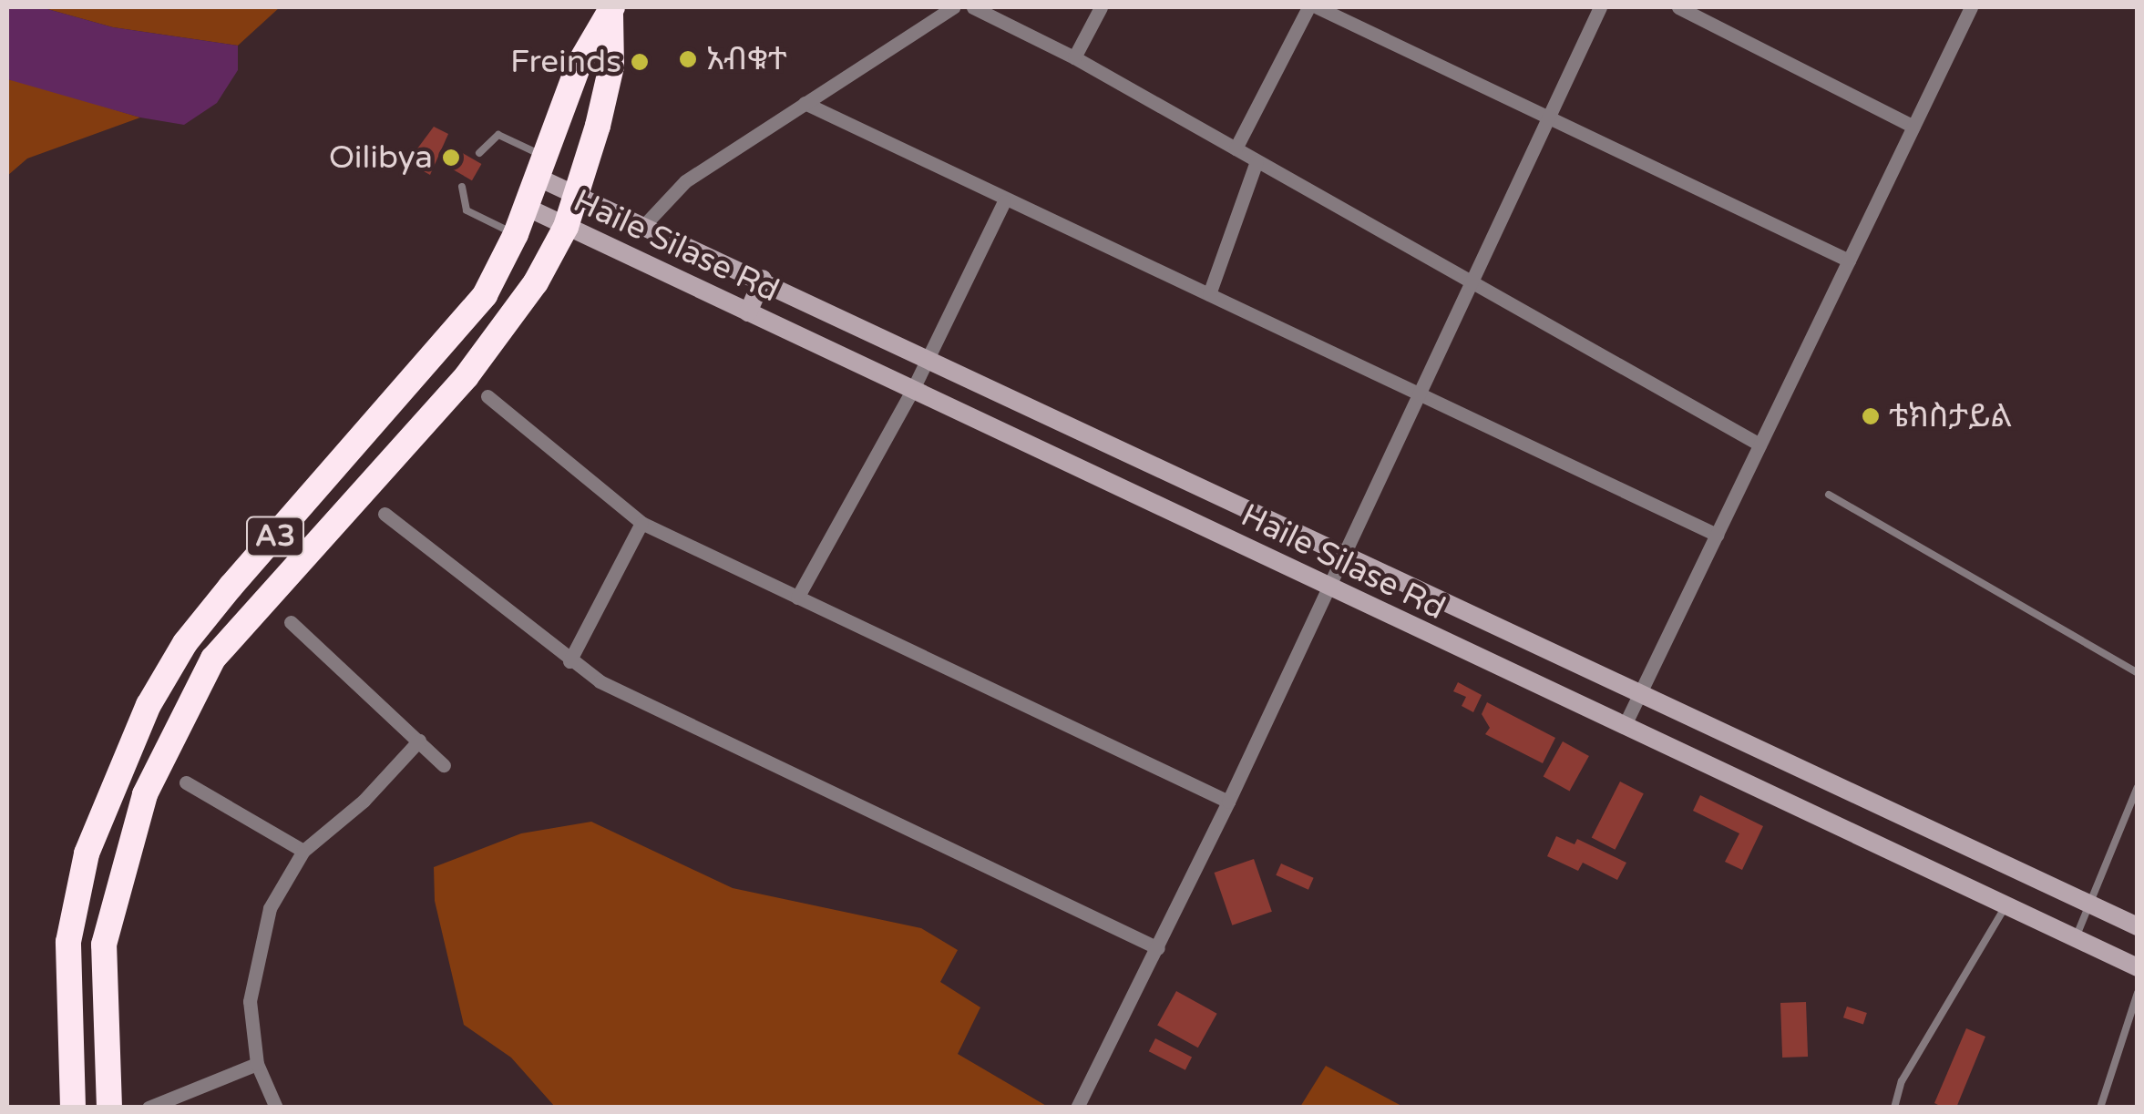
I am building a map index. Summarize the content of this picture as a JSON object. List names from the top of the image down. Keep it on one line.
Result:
{"streets":{"highway":["A3"],"main road":["Haile Silase Rd"]},"crossings":[["Haile Silase Rd","A3"]],"places":["አብቁተ","Freinds","Oilibya","ቴክስታይል"]}
